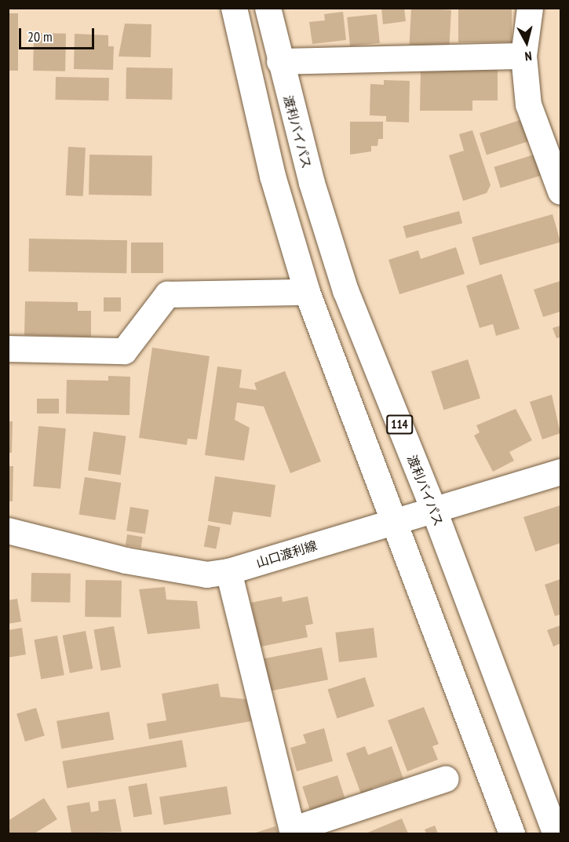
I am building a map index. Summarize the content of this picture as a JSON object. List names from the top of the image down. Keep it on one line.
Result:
{"streets":{"main road":["渡利バイパス","114","山口渡利線"]},"crossings":[["渡利バイパス","山口渡利線"]],"scale_bar":"20 m","north":"bottom"}
